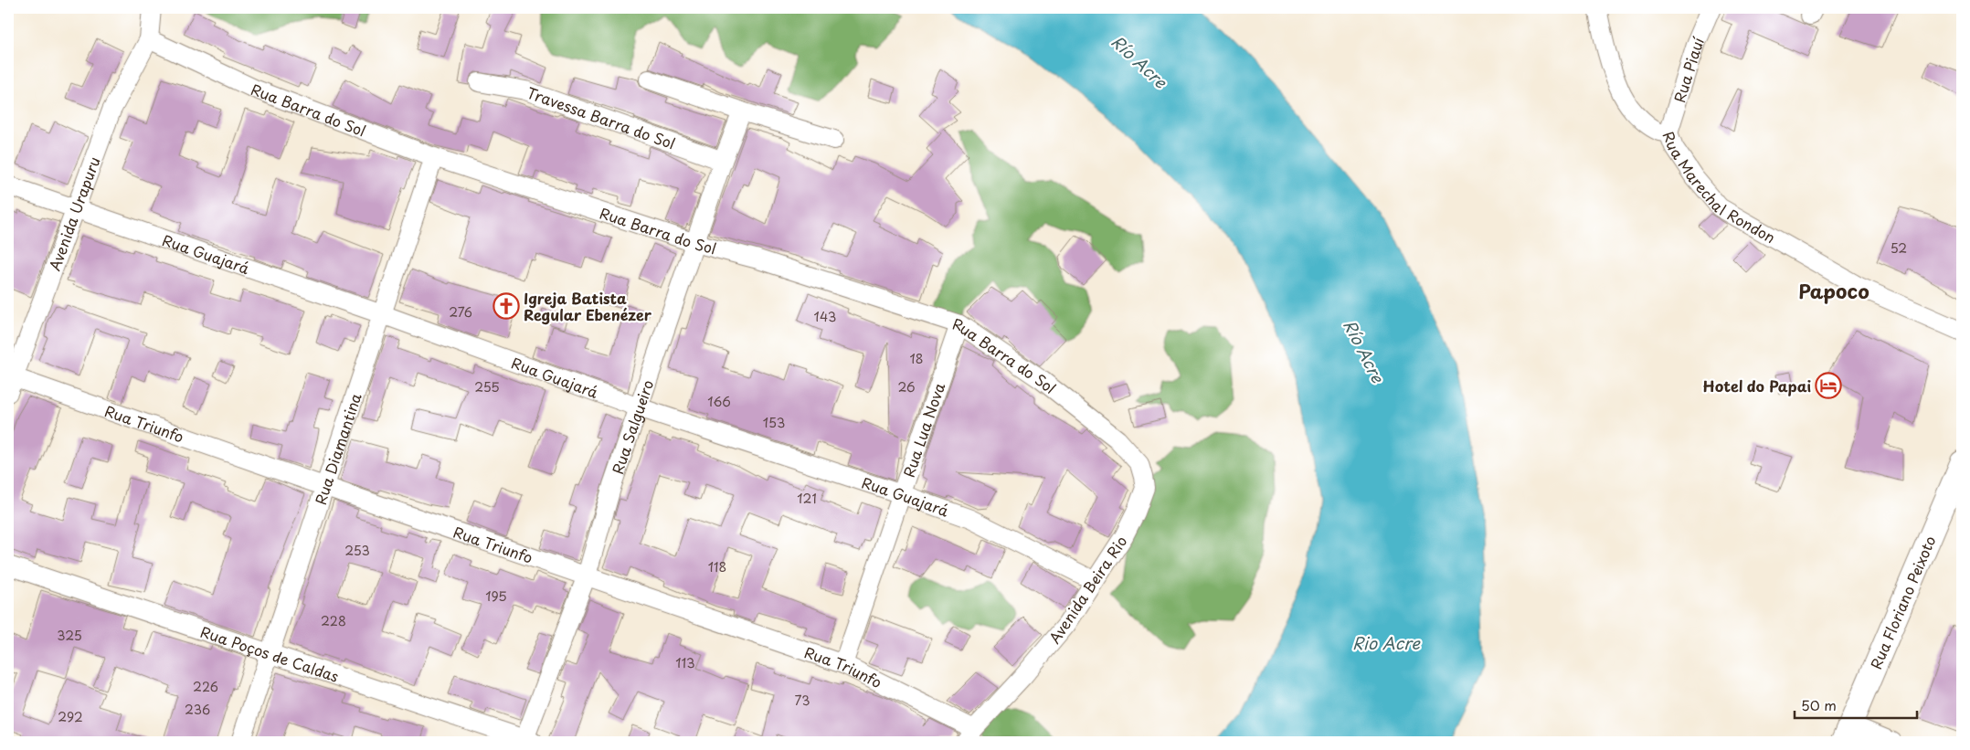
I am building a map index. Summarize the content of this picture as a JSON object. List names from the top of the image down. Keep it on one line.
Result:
{"streets":{"main road":["Rua Floriano Peixoto"],"street":["Rua Piauí","Rua Barra do Sol","Travessa Barra do Sol","Rua Marechal Rondon","Avenida Urapuru","Rua Guajará","Rua Triunfo","Rua Salgueiro","Rua Lua Nova","Rua Diamantina","Avenida Beira Rio","Rua Poços de Caldas"]},"crossings":[["Rua Piauí","Rua Marechal Rondon"],["Rua Barra do Sol","Avenida Urapuru"],["Rua Barra do Sol","Rua Salgueiro"],["Rua Barra do Sol","Rua Lua Nova"],["Rua Barra do Sol","Rua Diamantina"],["Rua Barra do Sol","Avenida Beira Rio"],["Travessa Barra do Sol","Rua Salgueiro"],["Avenida Urapuru","Rua Guajará"],["Avenida Urapuru","Rua Triunfo"],["Rua Guajará","Rua Salgueiro"],["Rua Guajará","Rua Lua Nova"],["Rua Guajará","Rua Diamantina"],["Rua Guajará","Avenida Beira Rio"],["Rua Triunfo","Rua Salgueiro"],["Rua Triunfo","Rua Lua Nova"],["Rua Triunfo","Rua Diamantina"],["Rua Triunfo","Avenida Beira Rio"],["Rua Salgueiro","Rua Poços de Caldas"],["Rua Diamantina","Rua Poços de Caldas"]],"districts":["Papoco"],"water":["Río Acre","Rio Acre"],"places":{"church":["Igreja Batista Regular Ebenézer"],"hotel":["Hotel do Papai"]},"house_numbers":["52","276","143","18","255","26","166","153","121","253","118","195","228","325","113","226","73","236","292"],"scale_bar":"50 m"}
